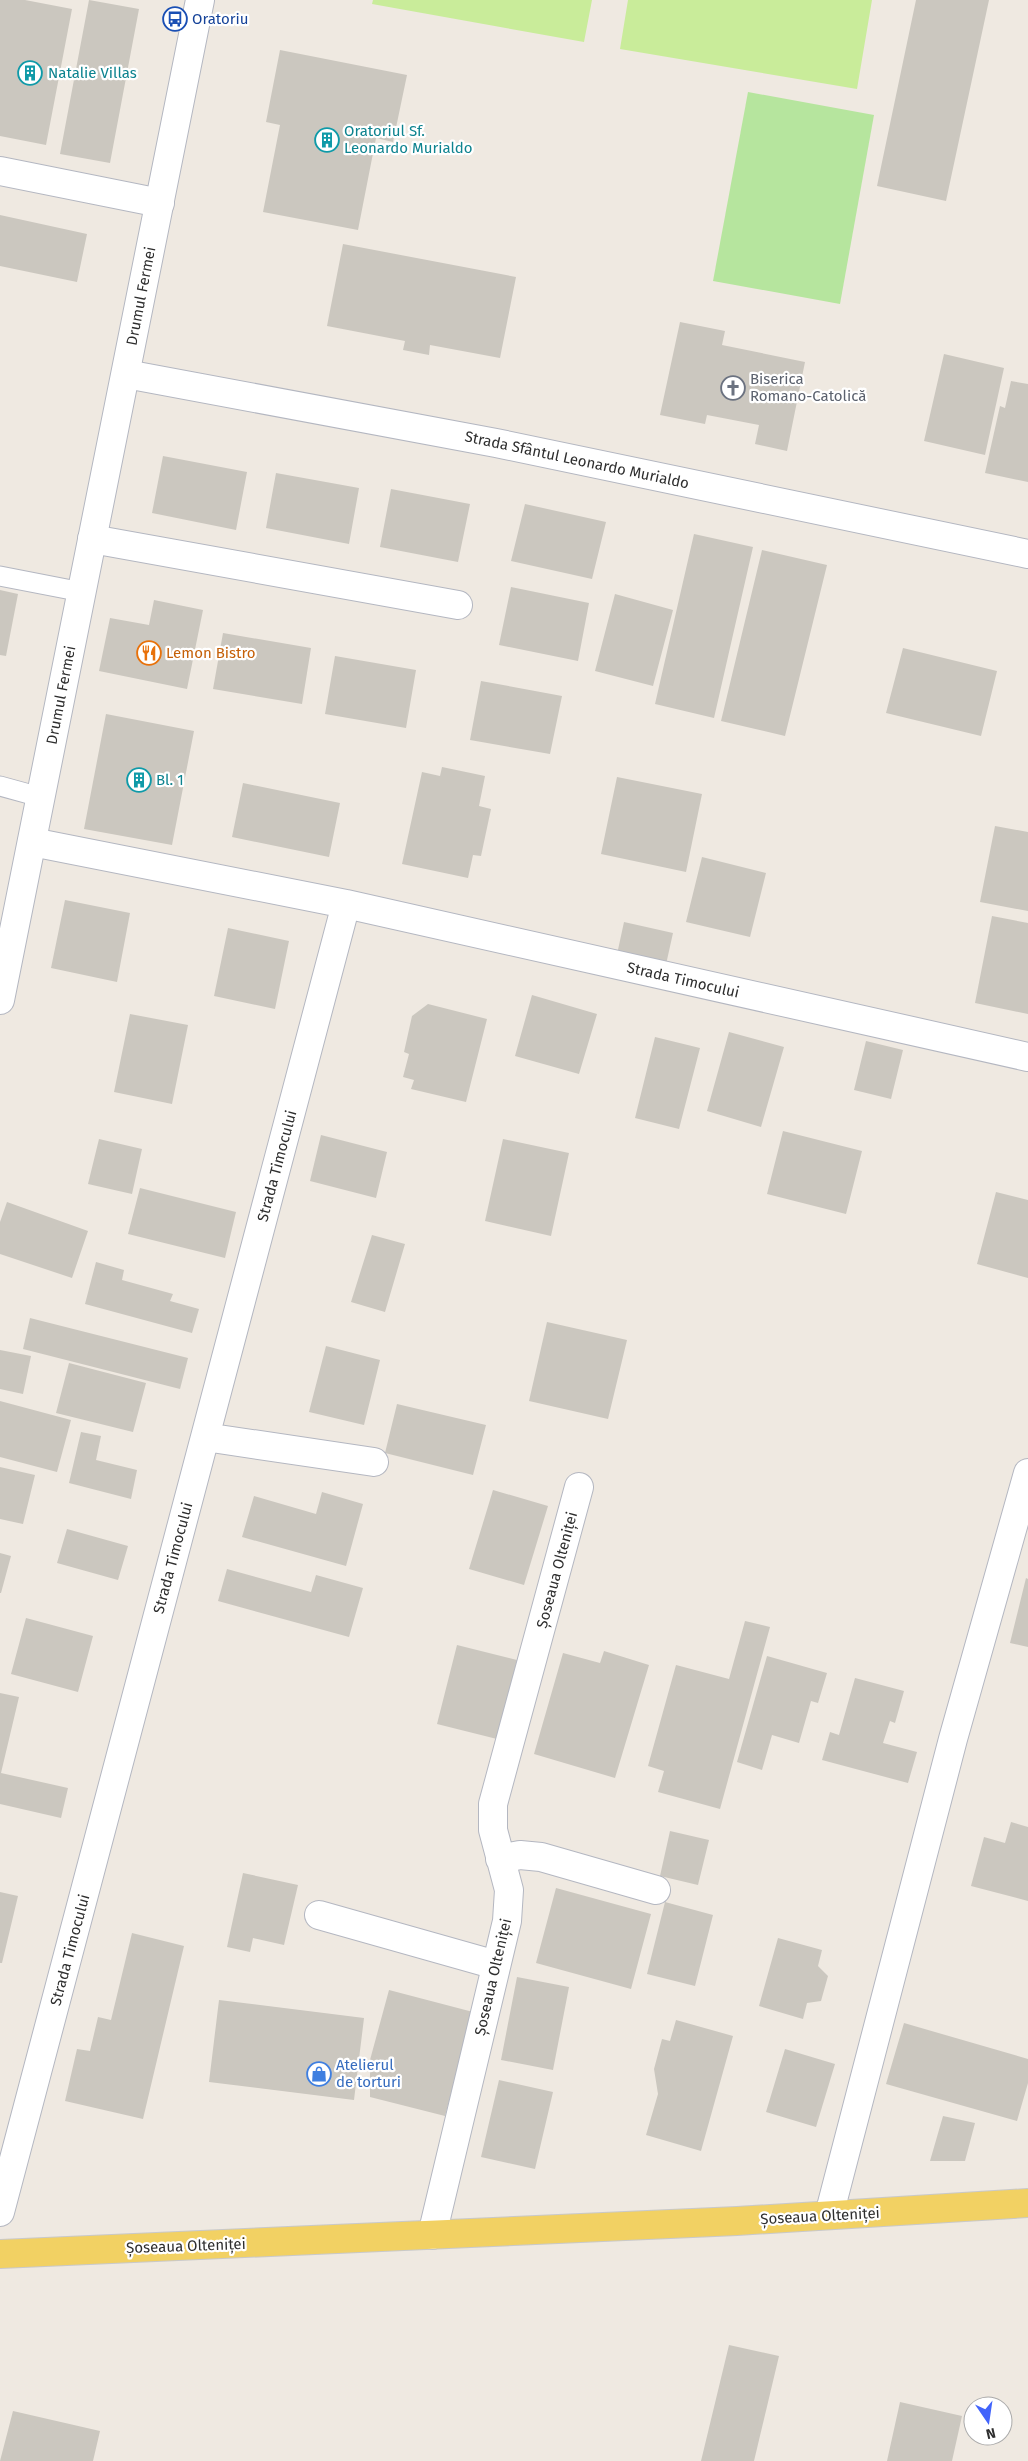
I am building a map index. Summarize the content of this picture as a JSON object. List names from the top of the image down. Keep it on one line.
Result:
{"streets":{"main road":["Șoseaua Olteniței"],"street":["Drumul Fermei","Strada Sfântul Leonardo Murialdo","Strada Timocului"]},"crossings":[["Drumul Fermei","Strada Sfântul Leonardo Murialdo"],["Drumul Fermei","Strada Timocului"]],"places":{"bus stop":["Oratoriu"],"building":["Natalie Villas","Oratoriul Sf. Leonardo Murialdo","Bl. 1"],"church":["Biserica Romano-Catolică"],"restaurant":["Lemon Bistro"],"shop":["Atelierul de torturi"]},"north":"bottom"}
